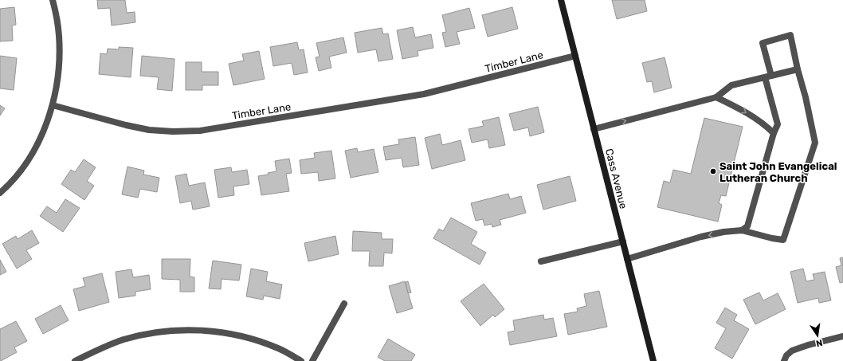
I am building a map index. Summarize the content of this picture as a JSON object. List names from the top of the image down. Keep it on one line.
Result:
{"streets":{"main road":["Cass Avenue"],"street":["Timber Lane"]},"crossings":[["Timber Lane","Cass Avenue"]],"places":["Saint John Evangelical Lutheran Church"],"north":"bottom"}
